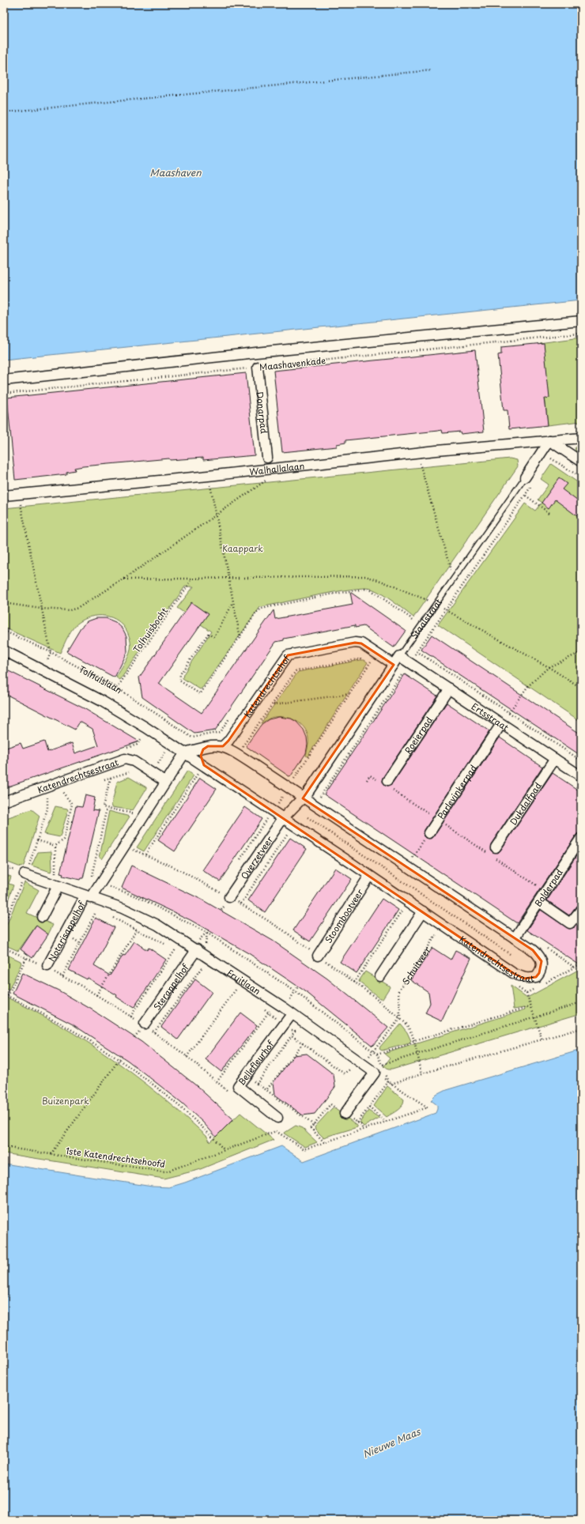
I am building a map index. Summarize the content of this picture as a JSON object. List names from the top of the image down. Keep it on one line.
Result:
{"streets":{"street":["Maashavenkade","Donarpad","Walhallalaan","Staalstraat","Tolhuislaan","Katendrechtsehof","Ertsstraat","Roeierpad","Katendrechtsestraat","Parlevinkerpad","Dukdalfpad","Overzetveer","Bolderpad","Stoombootveer","Notarisappelhof","Fruitlaan","Sterappelhof","Bellefleurhof"],"path":["Tolhuisbocht","Schuitveer","1ste Katendrechtsehoofd"]},"crossings":[["Maashavenkade","Donarpad"],["Walhallalaan","Staalstraat"],["Staalstraat","Katendrechtsehof"],["Staalstraat","Ertsstraat"],["Staalstraat","Katendrechtsestraat"],["Tolhuisbocht","Tolhuislaan"],["Tolhuislaan","Katendrechtsestraat"],["Katendrechtsehof","Katendrechtsestraat"],["Ertsstraat","Roeierpad"],["Ertsstraat","Parlevinkerpad"],["Ertsstraat","Dukdalfpad"],["Katendrechtsestraat","Overzetveer"],["Katendrechtsestraat","Bolderpad"],["Katendrechtsestraat","Stoombootveer"],["Notarisappelhof","Fruitlaan"],["Fruitlaan","Sterappelhof"],["Fruitlaan","Bellefleurhof"]],"water":["Maashaven","Nieuwe Maas"],"parks":["Kaappark","Buizenpark"]}
